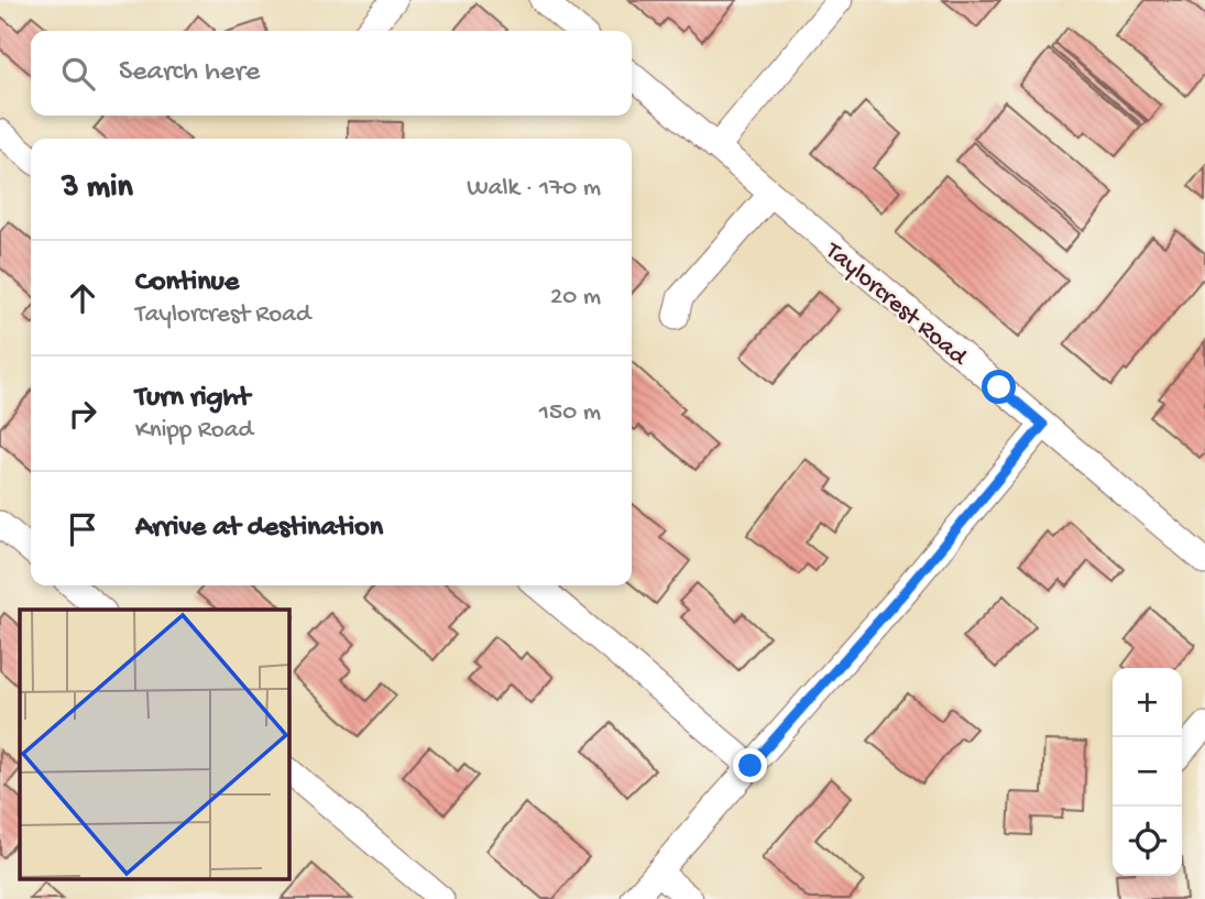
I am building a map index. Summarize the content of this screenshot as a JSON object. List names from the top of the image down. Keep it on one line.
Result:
{"streets":{"street":["Taylorcrest Road"]},"page":{"search":"Search here","heading":["3 min","Walk · 170 m"],"list":[["Continue","Taylorcrest Road","20 m"],["Turn right","Knipp Road","150 m"],"Arrive at destination"],"map_buttons":["+","−"]}}
